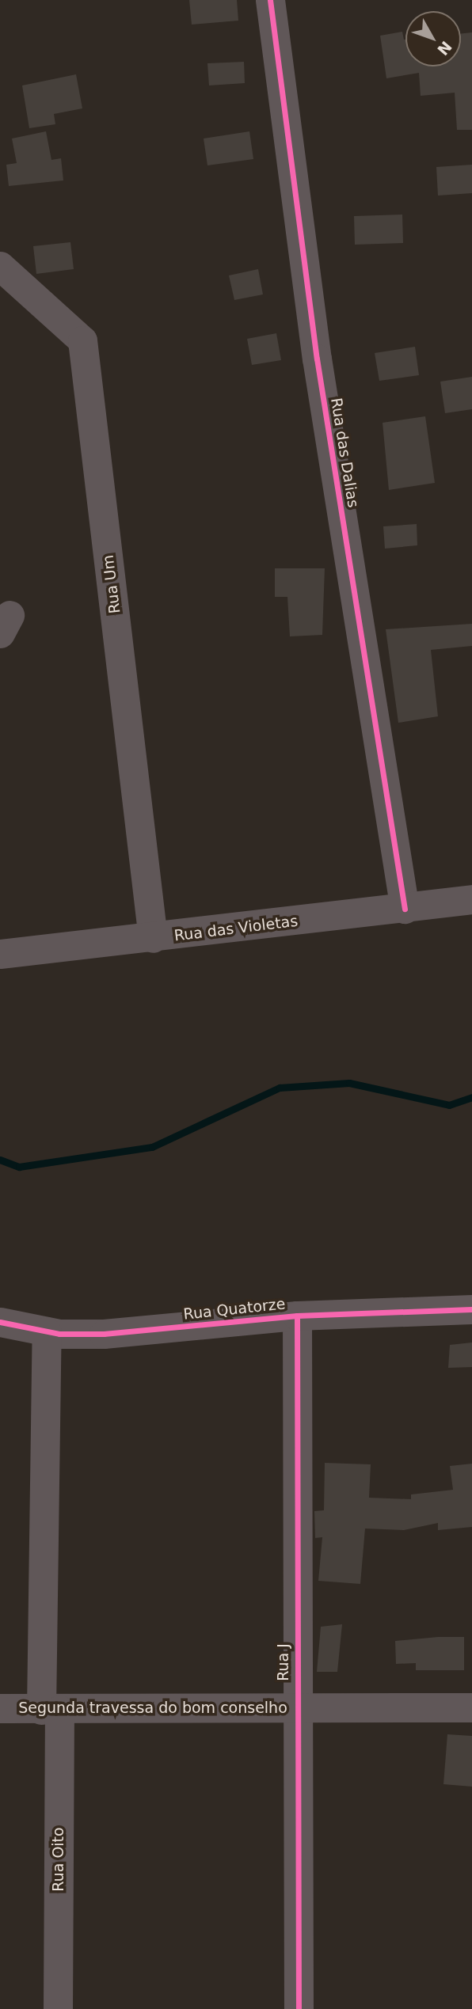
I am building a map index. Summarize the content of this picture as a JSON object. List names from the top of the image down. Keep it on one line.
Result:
{"streets":{"street":["Rua das Dalias","Rua Um","Rua das Violetas","Rua Quatorze","Rua J","Segunda travessa do bom conselho","Rua Oito"]},"crossings":[["Rua das Dalias","Rua das Violetas"],["Rua Um","Rua das Violetas"],["Rua Quatorze","Rua J"],["Rua Quatorze","Rua Oito"],["Rua J","Segunda travessa do bom conselho"],["Segunda travessa do bom conselho","Rua Oito"]],"north":"bottom right"}
